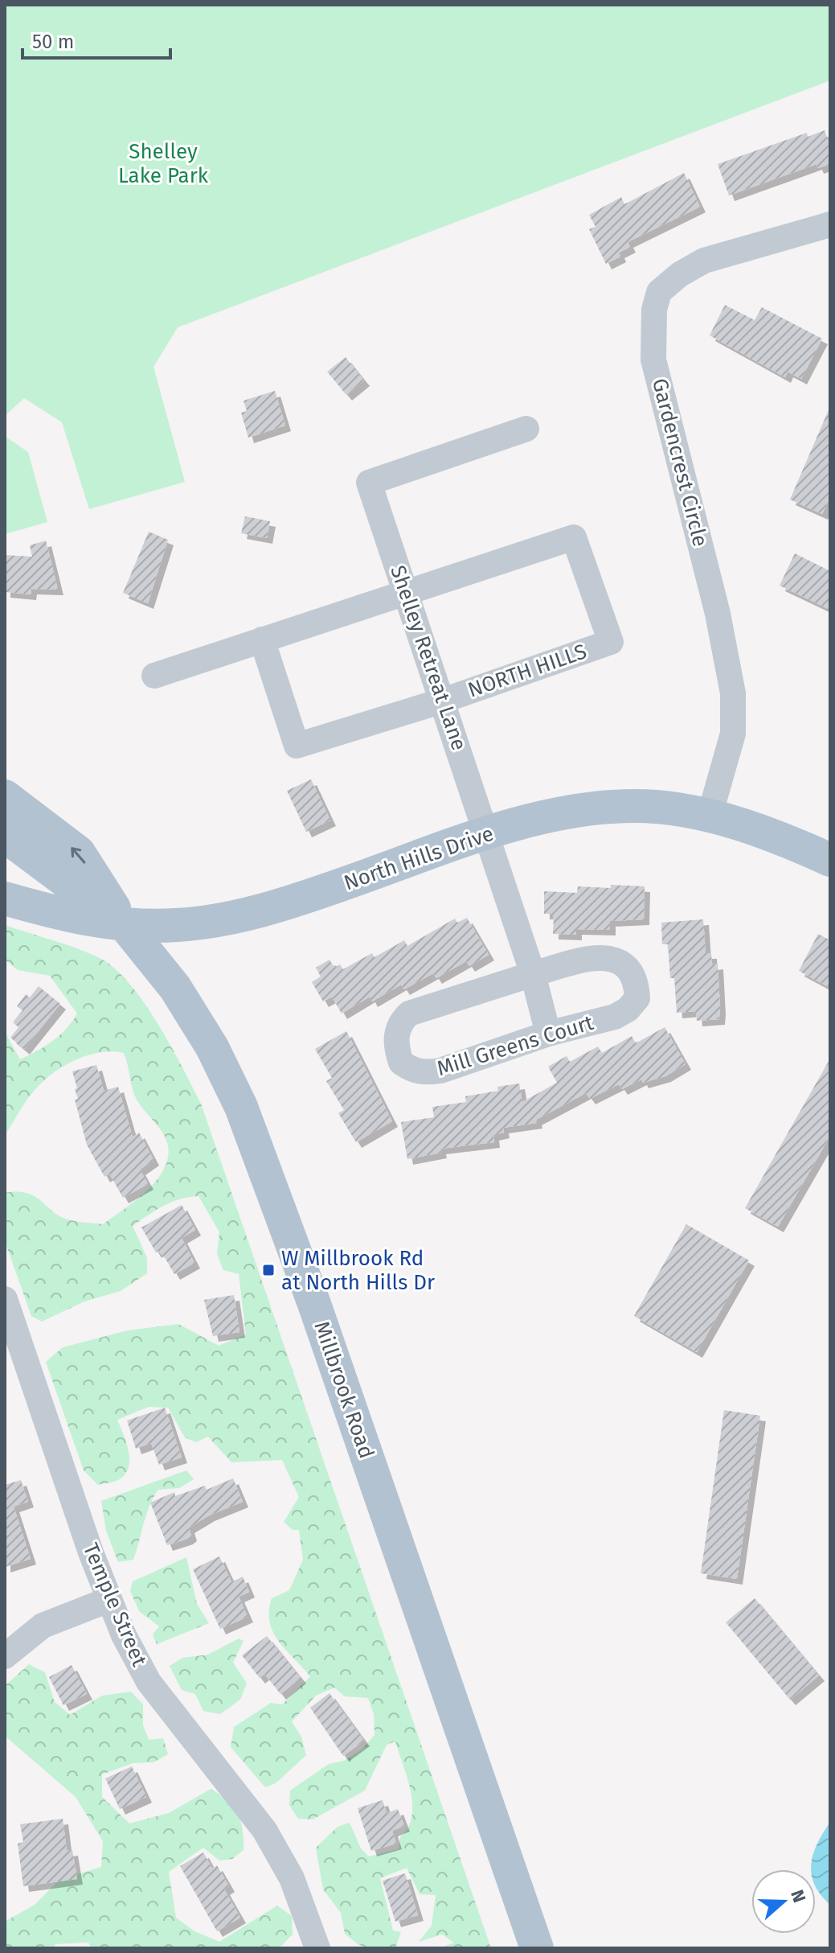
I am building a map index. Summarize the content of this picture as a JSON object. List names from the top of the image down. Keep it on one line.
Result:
{"streets":{"main road":["North Hills Drive","Millbrook Road"],"street":["Gardencrest Circle","Shelley Retreat Lane","NORTH HILLS","Mill Greens Court","Temple Street"]},"crossings":[["Gardencrest Circle","North Hills Drive"],["Shelley Retreat Lane","NORTH HILLS"],["Shelley Retreat Lane","North Hills Drive"],["North Hills Drive","Millbrook Road"]],"parks":["Shelley Lake Park"],"places":{"transit":["W Millbrook Rd at North Hills Dr"]},"scale_bar":"50 m","north":"right"}
